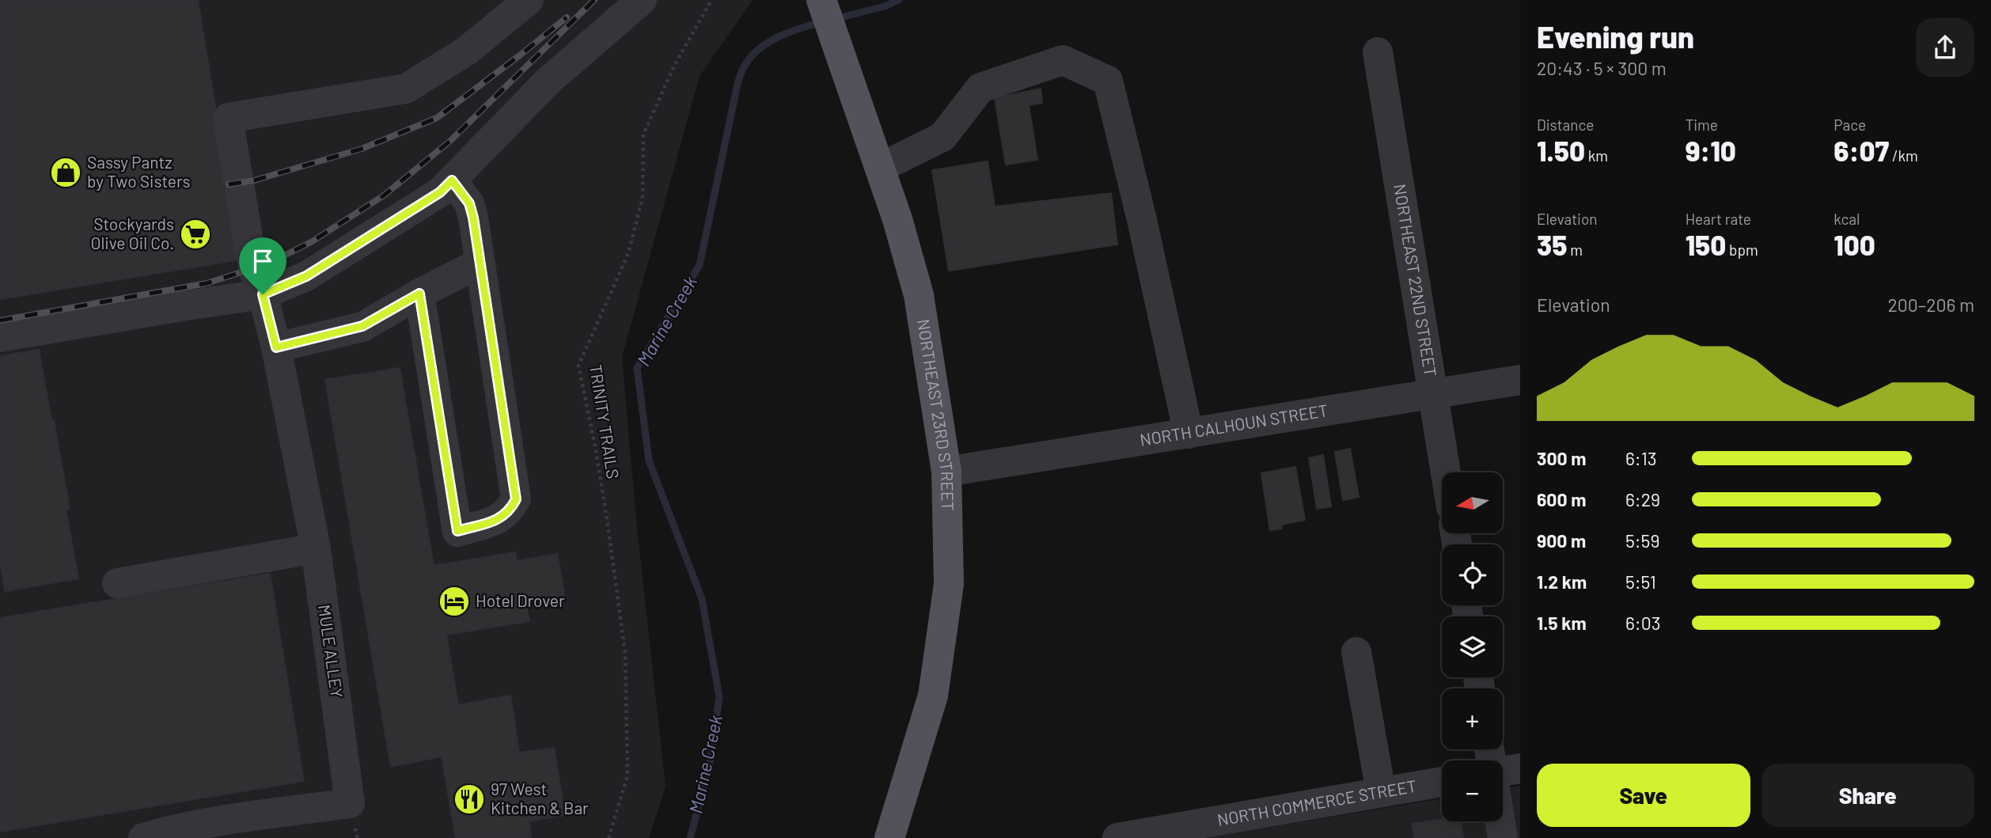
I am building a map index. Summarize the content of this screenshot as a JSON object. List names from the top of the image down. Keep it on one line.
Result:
{"streets":{"main road":["NORTHEAST 23RD STREET"],"street":["NORTHEAST 22ND STREET","NORTH CALHOUN STREET","MULE ALLEY","NORTH COMMERCE STREET"],"path":["TRINITY TRAILS"]},"crossings":[["NORTHEAST 22ND STREET","NORTH CALHOUN STREET"],["NORTHEAST 23RD STREET","NORTH CALHOUN STREET"]],"water":["Marine Creek"],"places":{"shop":["Sassy Pantz by Two Sisters"],"supermarket":["Stockyards Olive Oil Co."],"hotel":["Hotel Drover"],"restaurant":["97 West Kitchen & Bar"]},"north":"left","page":{"heading":["Evening run","20:43 · 5 × 300 m"],"stats":[["Distance","1.50 km"],["Time","9:10"],["Pace","6:07 /km"],["Elevation","35 m"],["Heart rate","150 bpm"],["kcal","100"]],"chart":["Elevation","200–206 m"],"list":[{"name":"300 m","note":"6:13"},{"name":"600 m","note":"6:29"},{"name":"900 m","note":"5:59"},{"name":"1.2 km","note":"5:51"},{"name":"1.5 km","note":"6:03"}],"map_buttons":["+","−"],"buttons":["Save","Share"]}}
